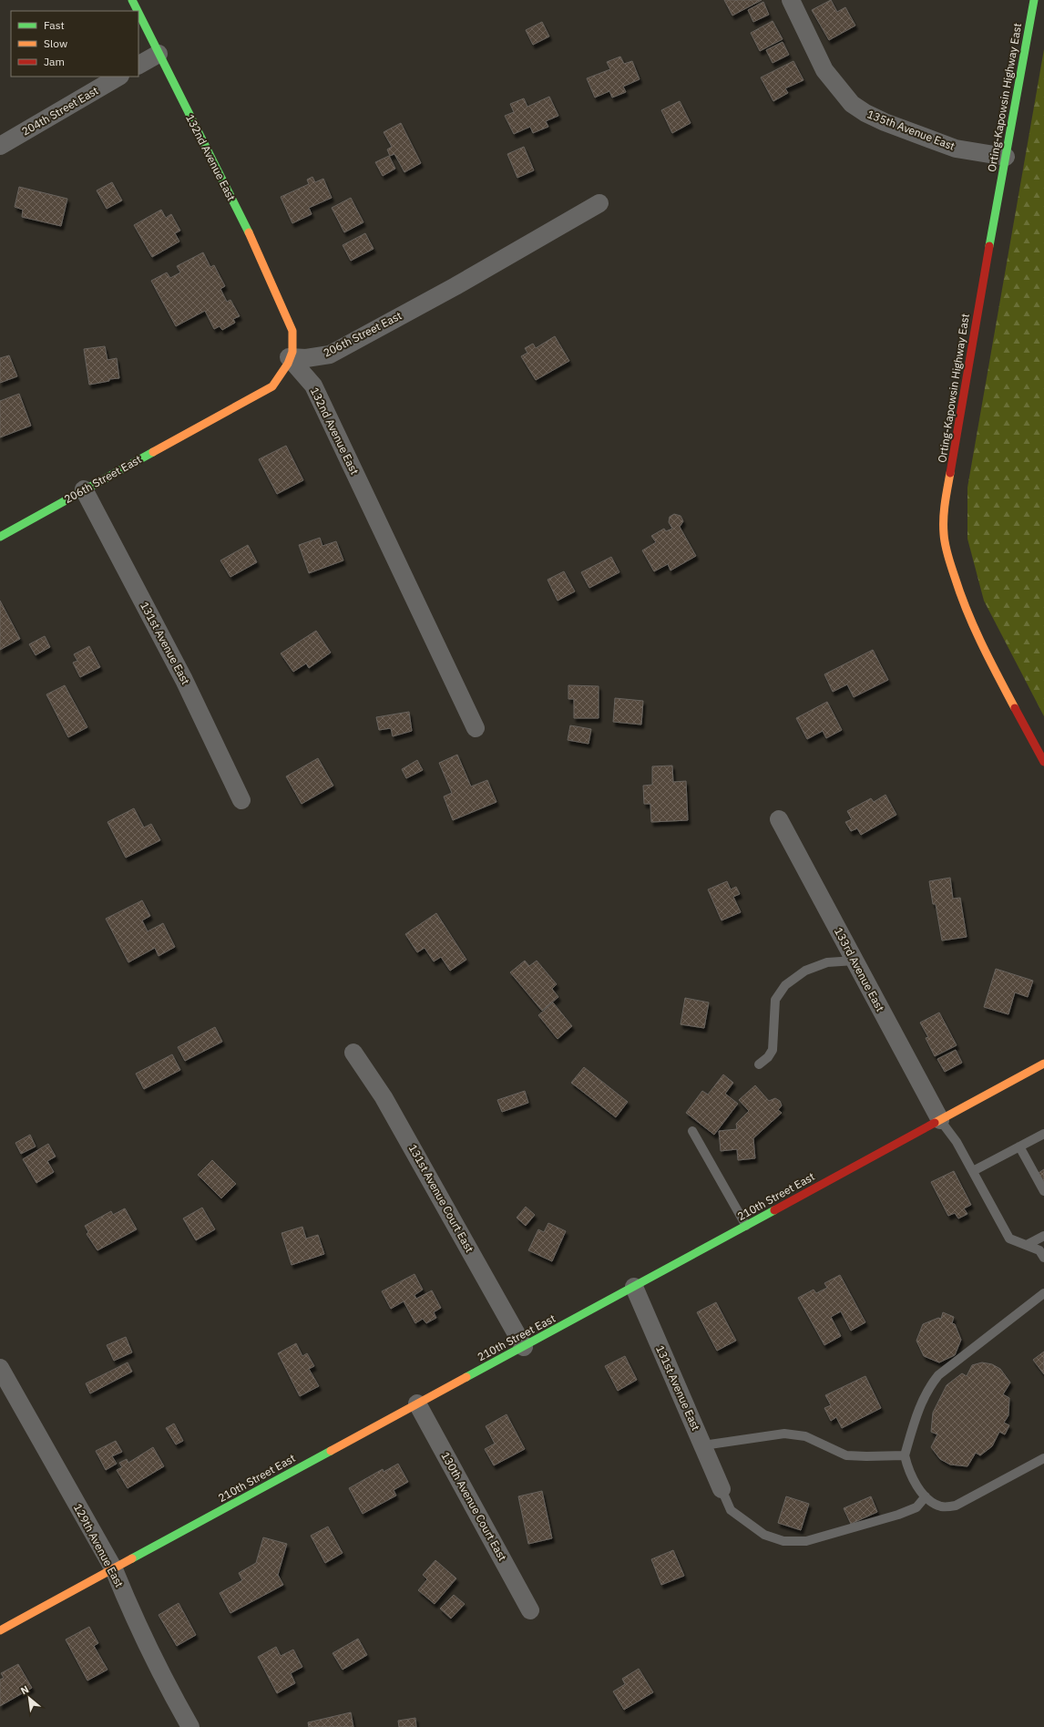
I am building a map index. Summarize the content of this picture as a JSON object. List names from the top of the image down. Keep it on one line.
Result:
{"streets":{"street":["Orting-Kapowsin Highway East","204th Street East","135th Avenue East","132nd Avenue East","206th Street East","131st Avenue East","133rd Avenue East","210th Street East","131st Avenue Court East","130th Avenue Court East","129th Avenue East"]},"crossings":[["Orting-Kapowsin Highway East","135th Avenue East"],["132nd Avenue East","206th Street East"],["206th Street East","131st Avenue East"],["131st Avenue East","210th Street East"],["133rd Avenue East","210th Street East"],["210th Street East","131st Avenue Court East"],["210th Street East","130th Avenue Court East"],["210th Street East","129th Avenue East"]],"legend":["Fast","Slow","Jam"],"north":"top left"}
